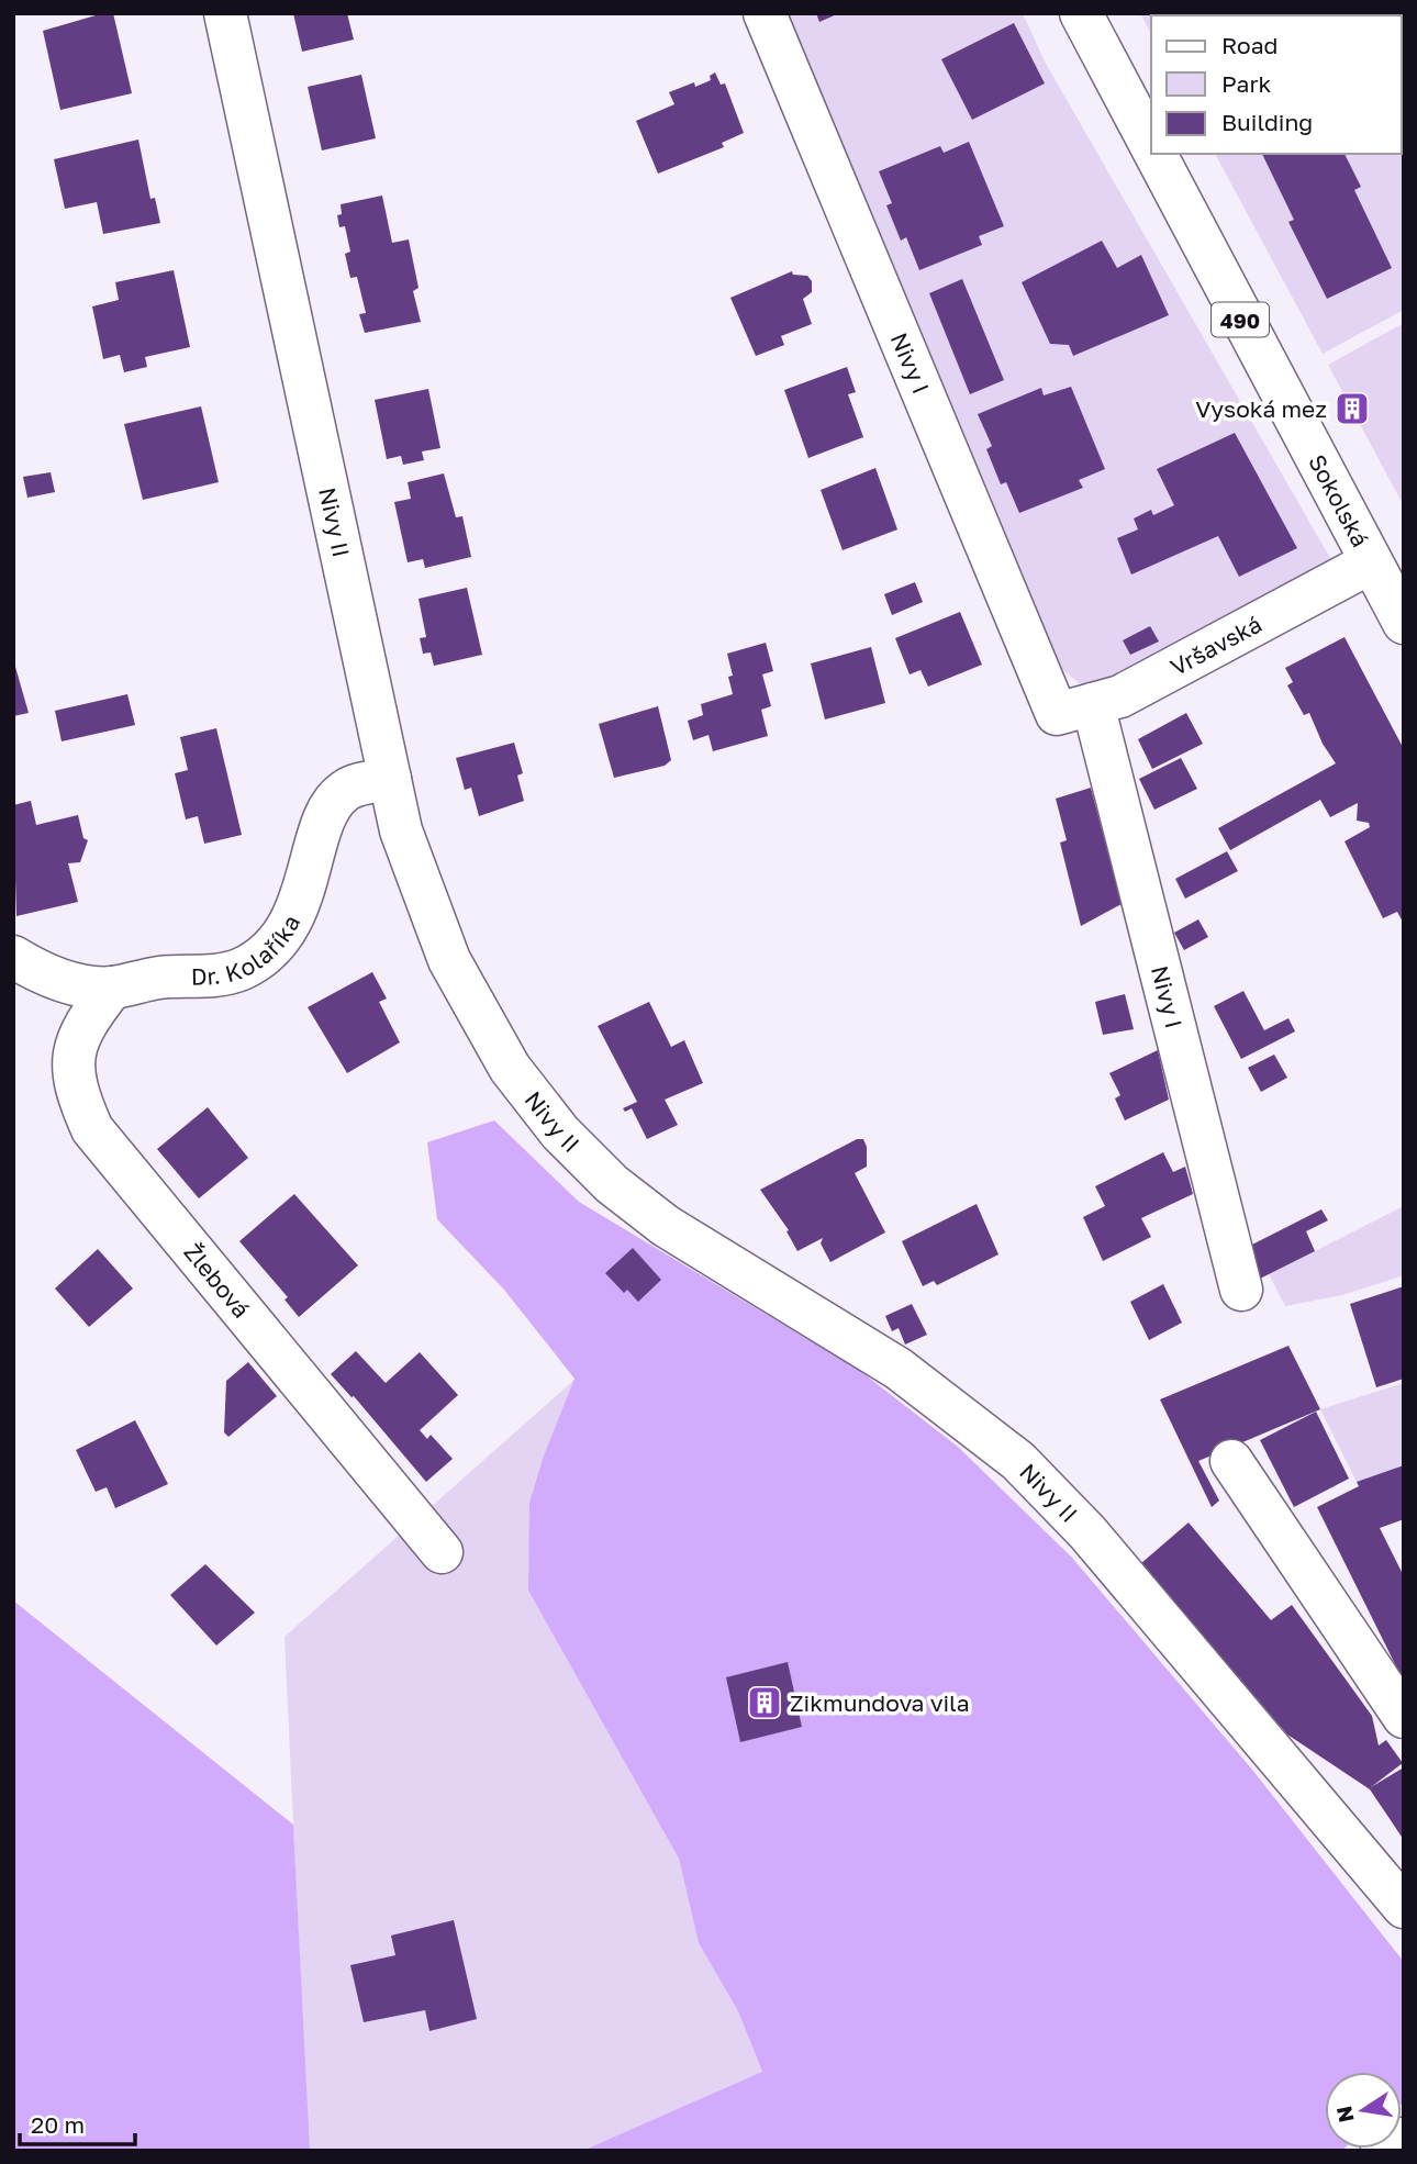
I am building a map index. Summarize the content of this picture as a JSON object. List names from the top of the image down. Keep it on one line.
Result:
{"streets":{"street":["490","Nivy I","Sokolská","Nivy II","Vršavská","Dr. Kolaříka","Žlebová"]},"crossings":[["Nivy I","Vršavská"],["Sokolská","Vršavská"],["Nivy II","Dr. Kolaříka"],["Dr. Kolaříka","Žlebová"]],"places":{"building":["Vysoká mez","Zikmundova vila"]},"legend":["Road","Park","Building"],"scale_bar":"20 m","north":"left"}
